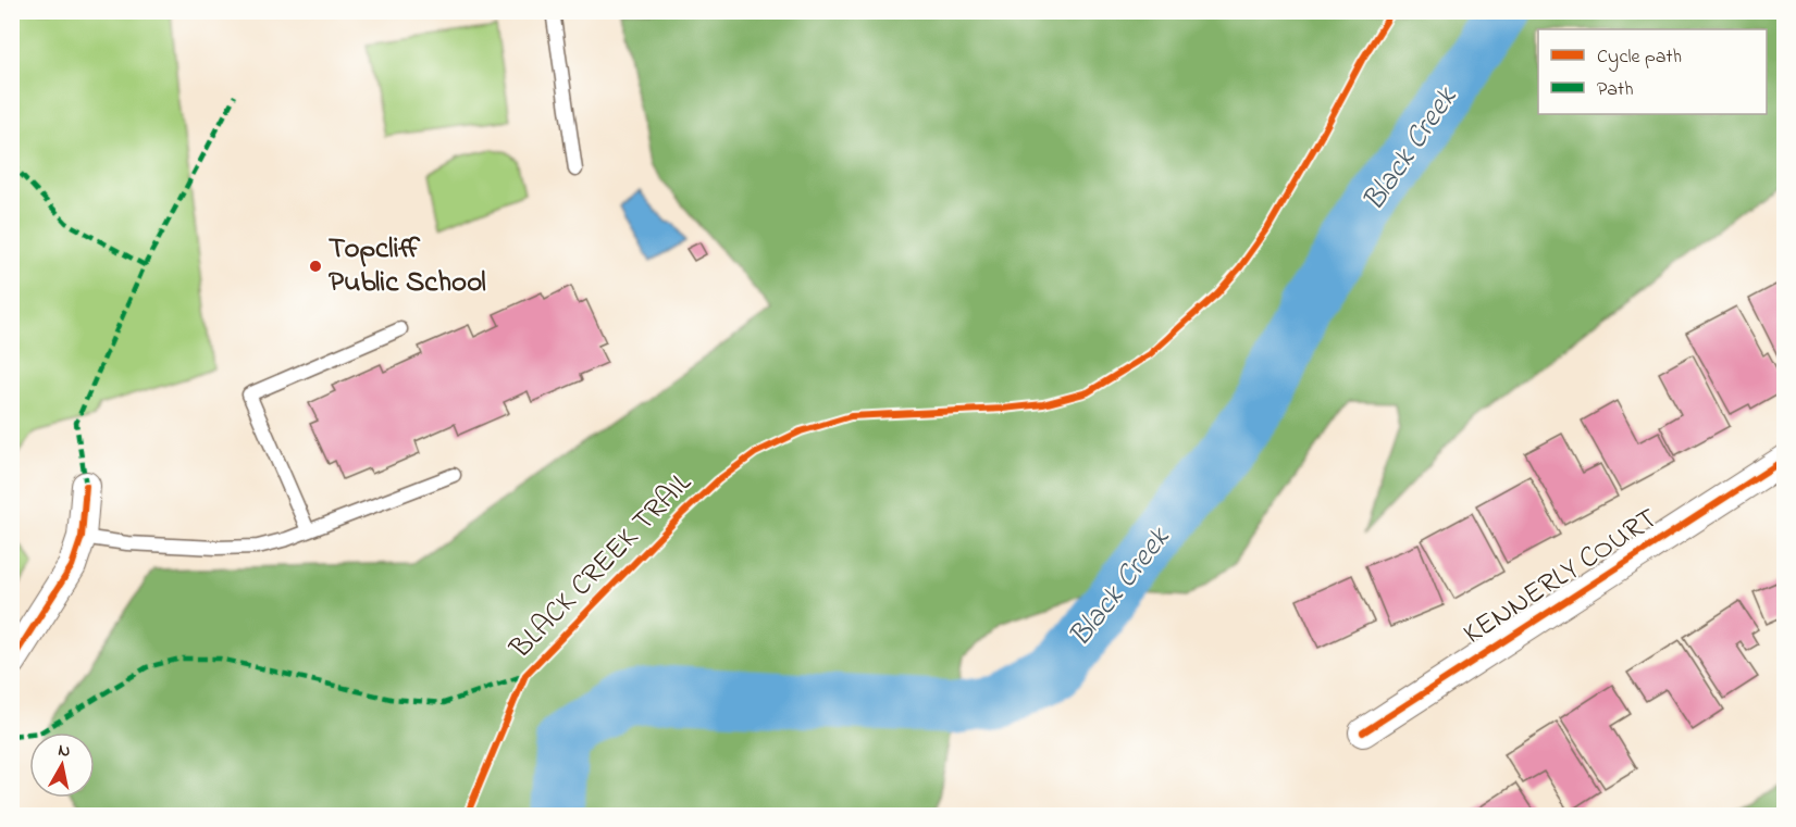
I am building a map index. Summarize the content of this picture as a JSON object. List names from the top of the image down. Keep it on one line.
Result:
{"streets":{"street":["KENNERLY COURT"],"cycle path":["BLACK CREEK TRAIL"]},"water":["Black Creek"],"places":["Topcliff Public School"],"legend":["Cycle path","Path"],"north":"top"}
